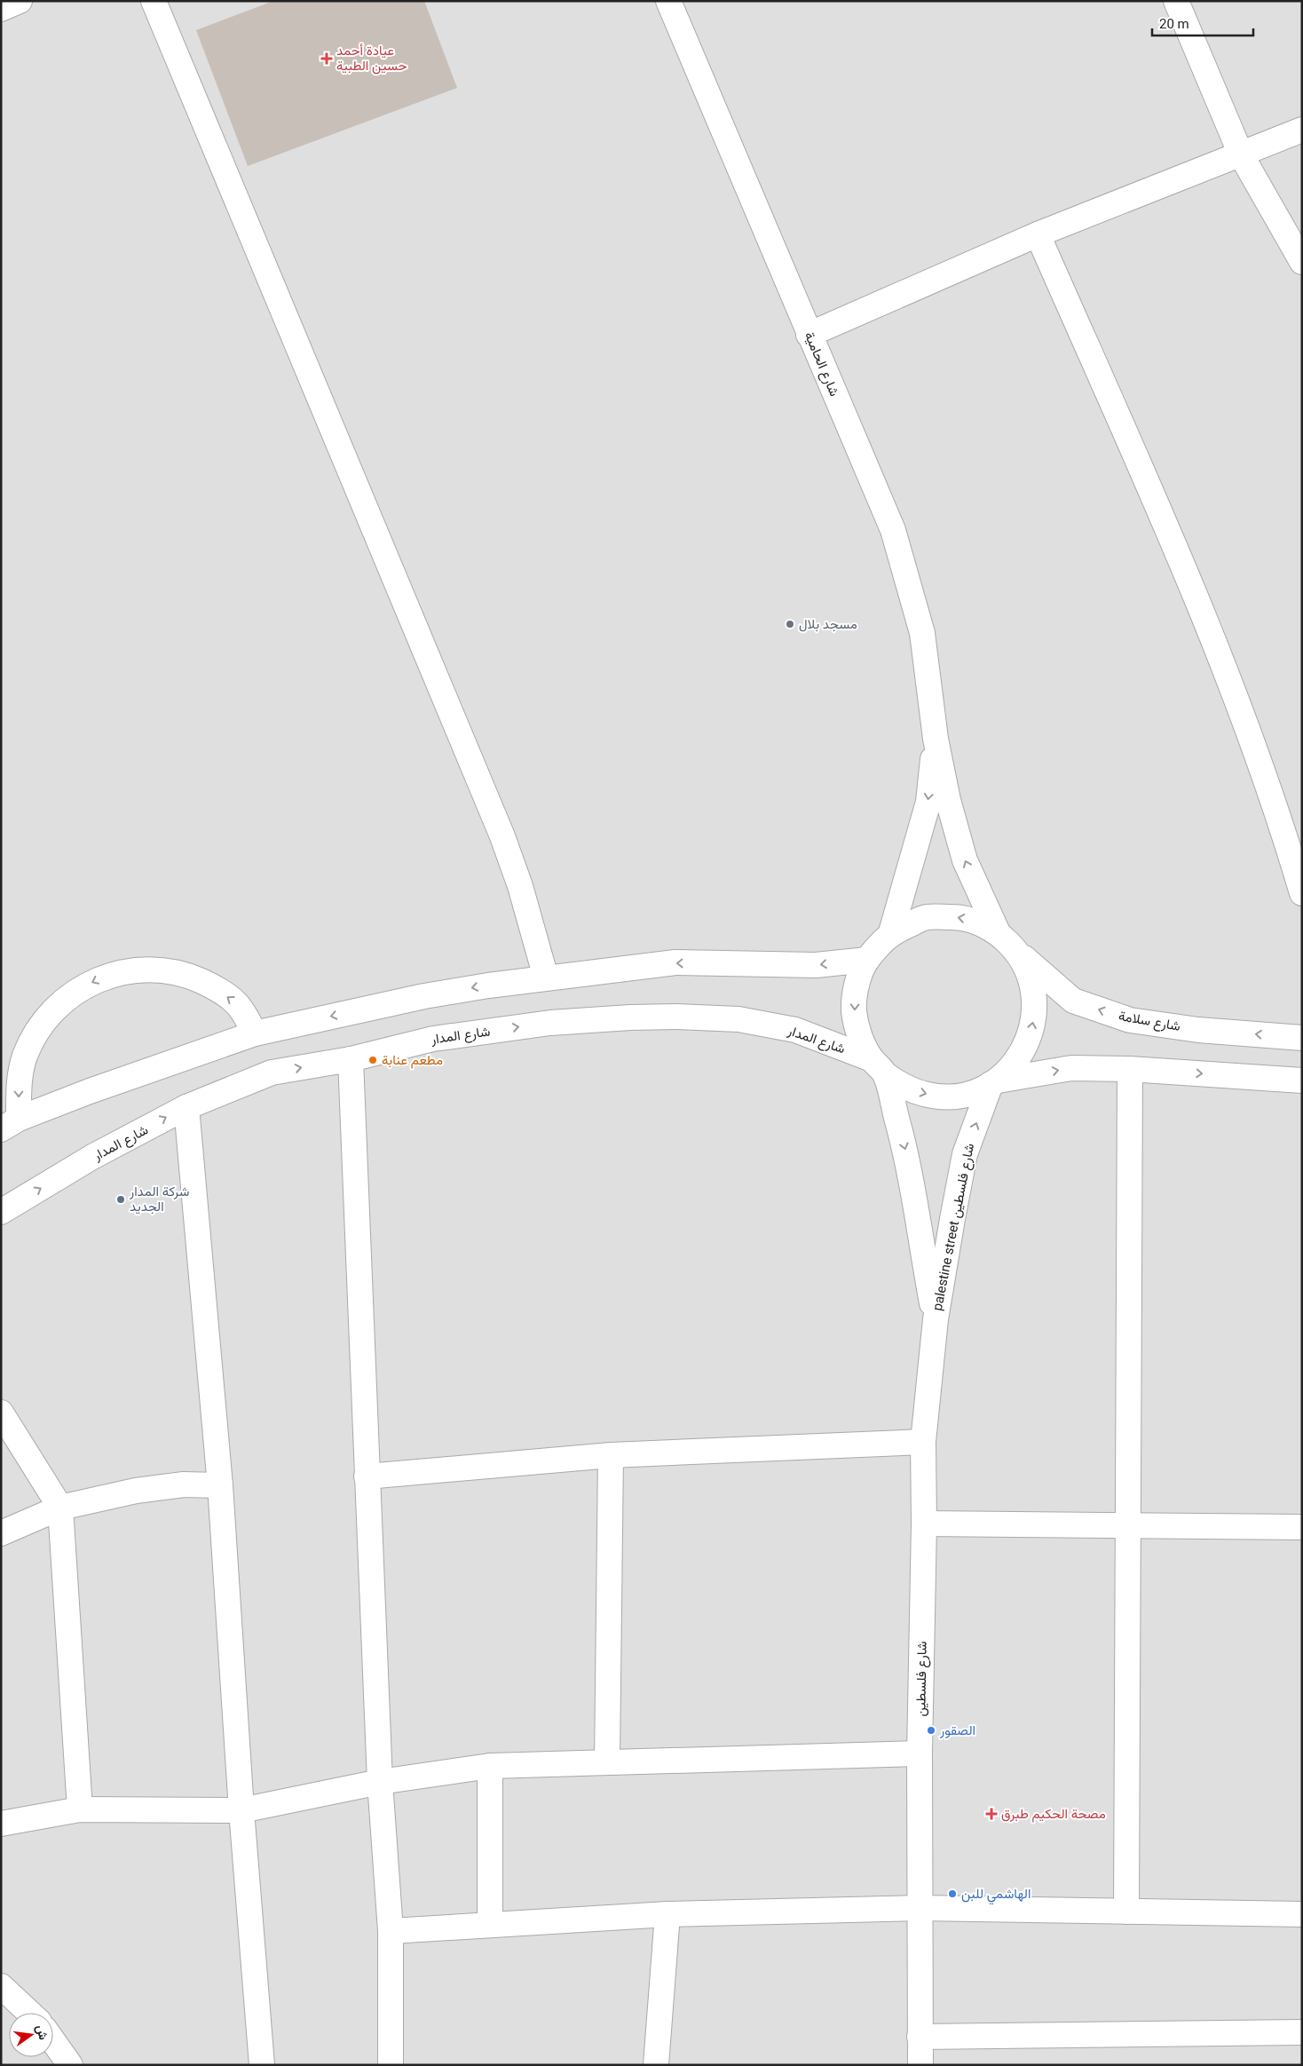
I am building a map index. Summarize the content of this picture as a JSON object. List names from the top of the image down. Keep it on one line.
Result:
{"streets":{"street":["شارع الحامية","شارع سلامة","شارع المدار","palestine street شارع فلسطين","شارع فلسطين"]},"crossings":[["palestine street شارع فلسطين","شارع فلسطين"]],"places":{"health":["عيادة أحمد حسين الطبية","مصحة الحكيم طبرق"],"other":["مسجد بلال","مطعم عنابة","شركة المدار الجديد","الصقور","الهاشمي للبن"]},"scale_bar":"20 m","north":"right"}
